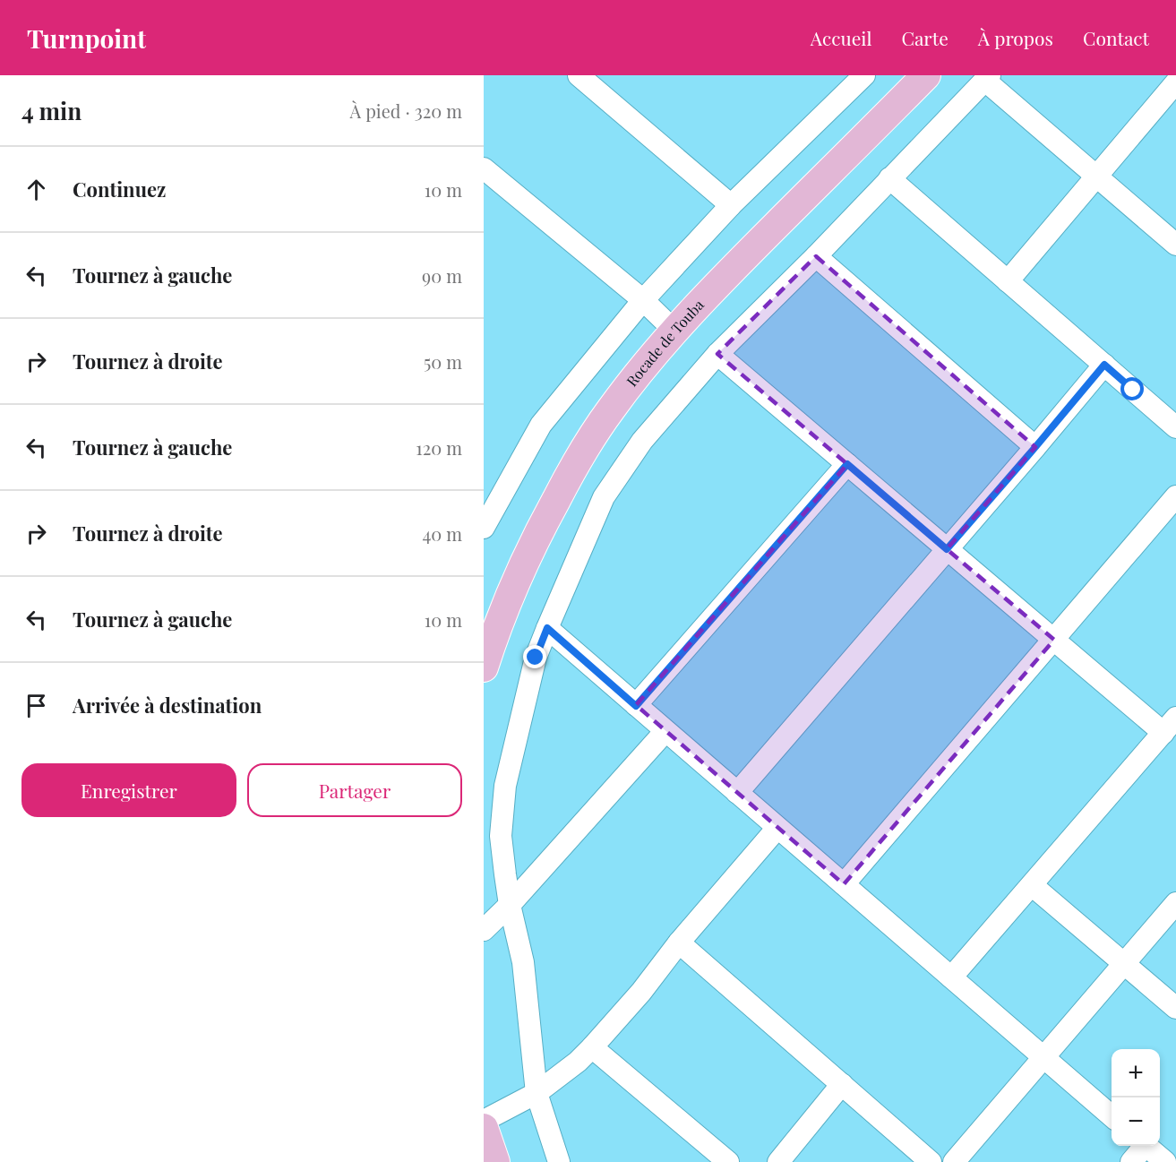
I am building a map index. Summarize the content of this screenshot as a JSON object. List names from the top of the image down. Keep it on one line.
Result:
{"streets":{"main road":["Rocade de Touba"]},"page":{"header":"Turnpoint","nav":["Accueil","Carte","À propos","Contact"],"heading":["4 min","À pied · 320 m"],"list":[["Continuez","10 m"],["Tournez à gauche","90 m"],["Tournez à droite","50 m"],["Tournez à gauche","120 m"],["Tournez à droite","40 m"],["Tournez à gauche","10 m"],"Arrivée à destination"],"buttons":["Enregistrer","Partager"],"map_buttons":["+","−"]}}
